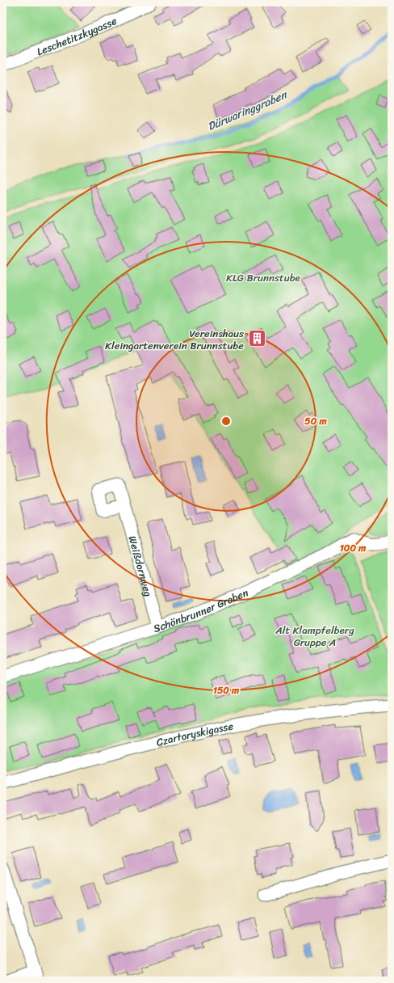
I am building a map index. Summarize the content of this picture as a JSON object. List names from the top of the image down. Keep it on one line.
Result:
{"streets":{"street":["Leschetitzkygasse","Weißdornweg","Schönbrunner Graben","Czartoryskigasse"]},"crossings":[["Weißdornweg","Schönbrunner Graben"]],"water":["Dürwaringgraben"],"parks":["KLG Brunnstube","Alt Klampfelberg Gruppe A"],"places":{"building":["Vereinshaus Kleingartenverein Brunnstube"]},"rings":["50 m","100 m","150 m"]}
